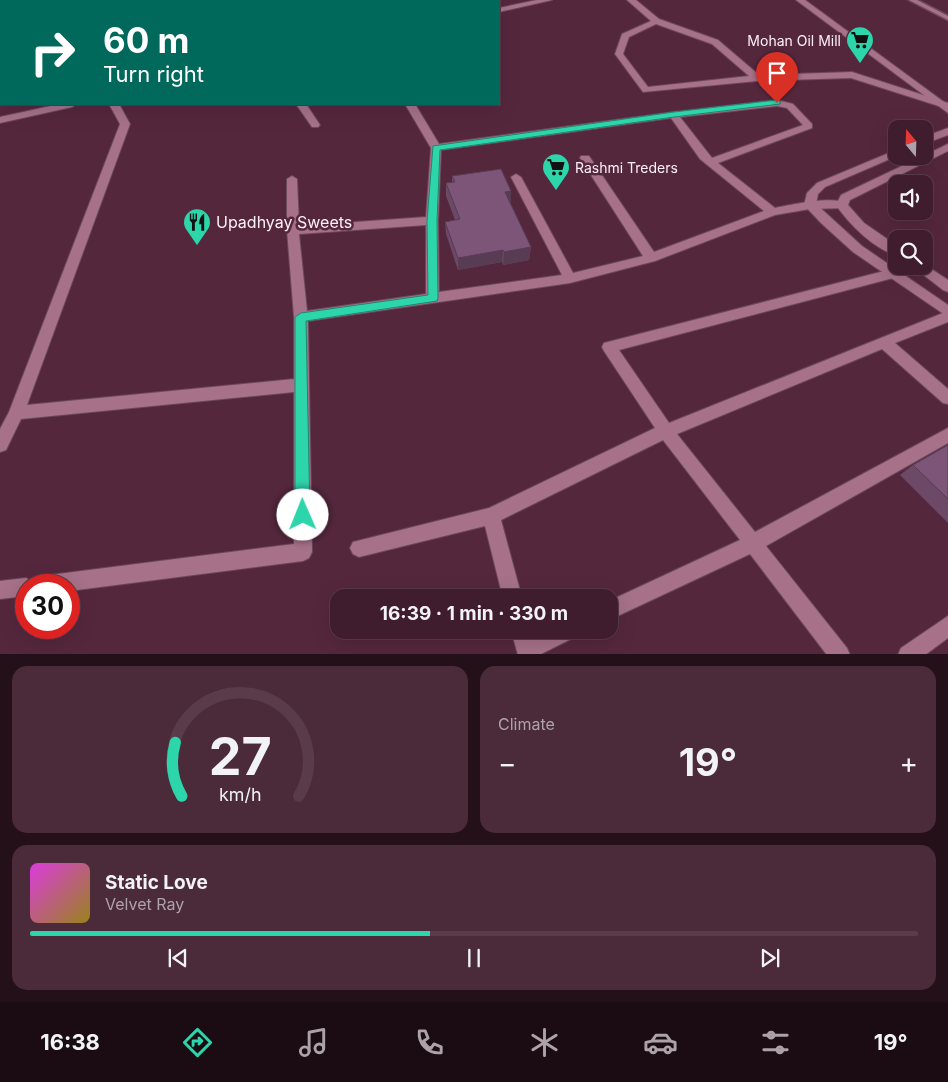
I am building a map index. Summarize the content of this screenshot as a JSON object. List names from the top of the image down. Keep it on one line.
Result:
{"places":{"supermarket":["Mohan Oil Mill","Rashmi Treders"],"restaurant":["Upadhyay Sweets"]},"north":"top","page":{"turn":["60 m","Turn right"],"limit":"30","trip":"16:39 · 1 min · 330 m","tile":"Climate","heat":["−","19°","+"],"song":["Static Love","Velvet Ray"],"tabs":["16:38","19°"],"gauge":["27","km/h"]}}
